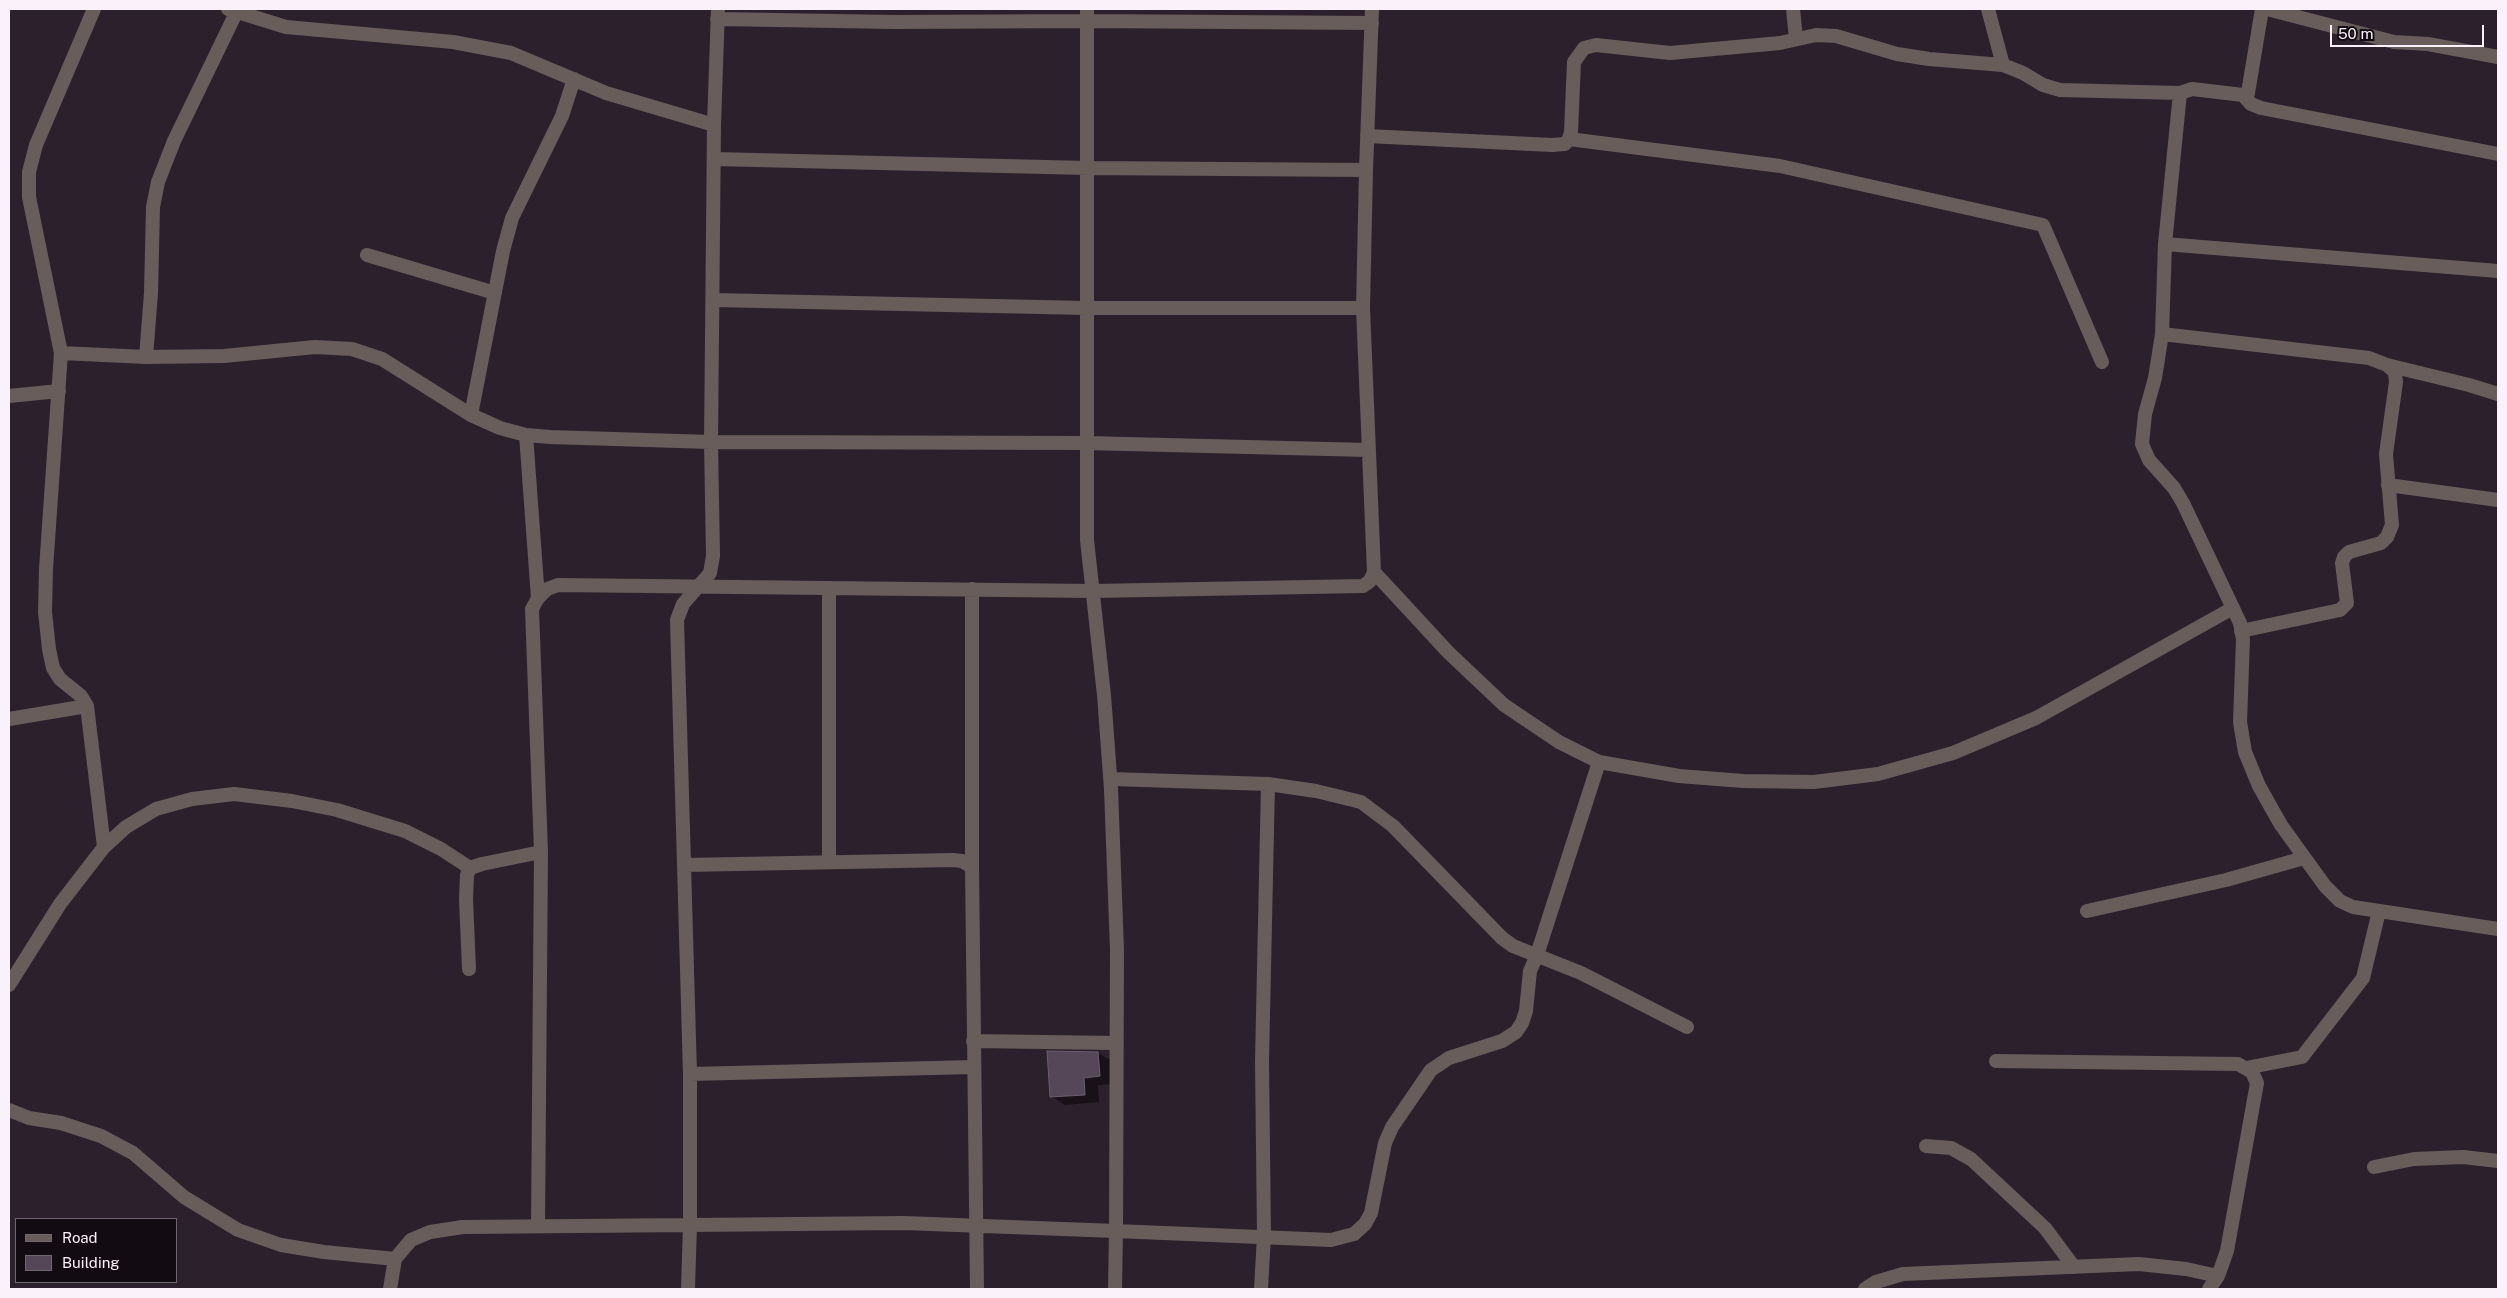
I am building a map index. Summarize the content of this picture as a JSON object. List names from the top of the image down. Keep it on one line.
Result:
{"legend":["Road","Building"],"scale_bar":"50 m"}
